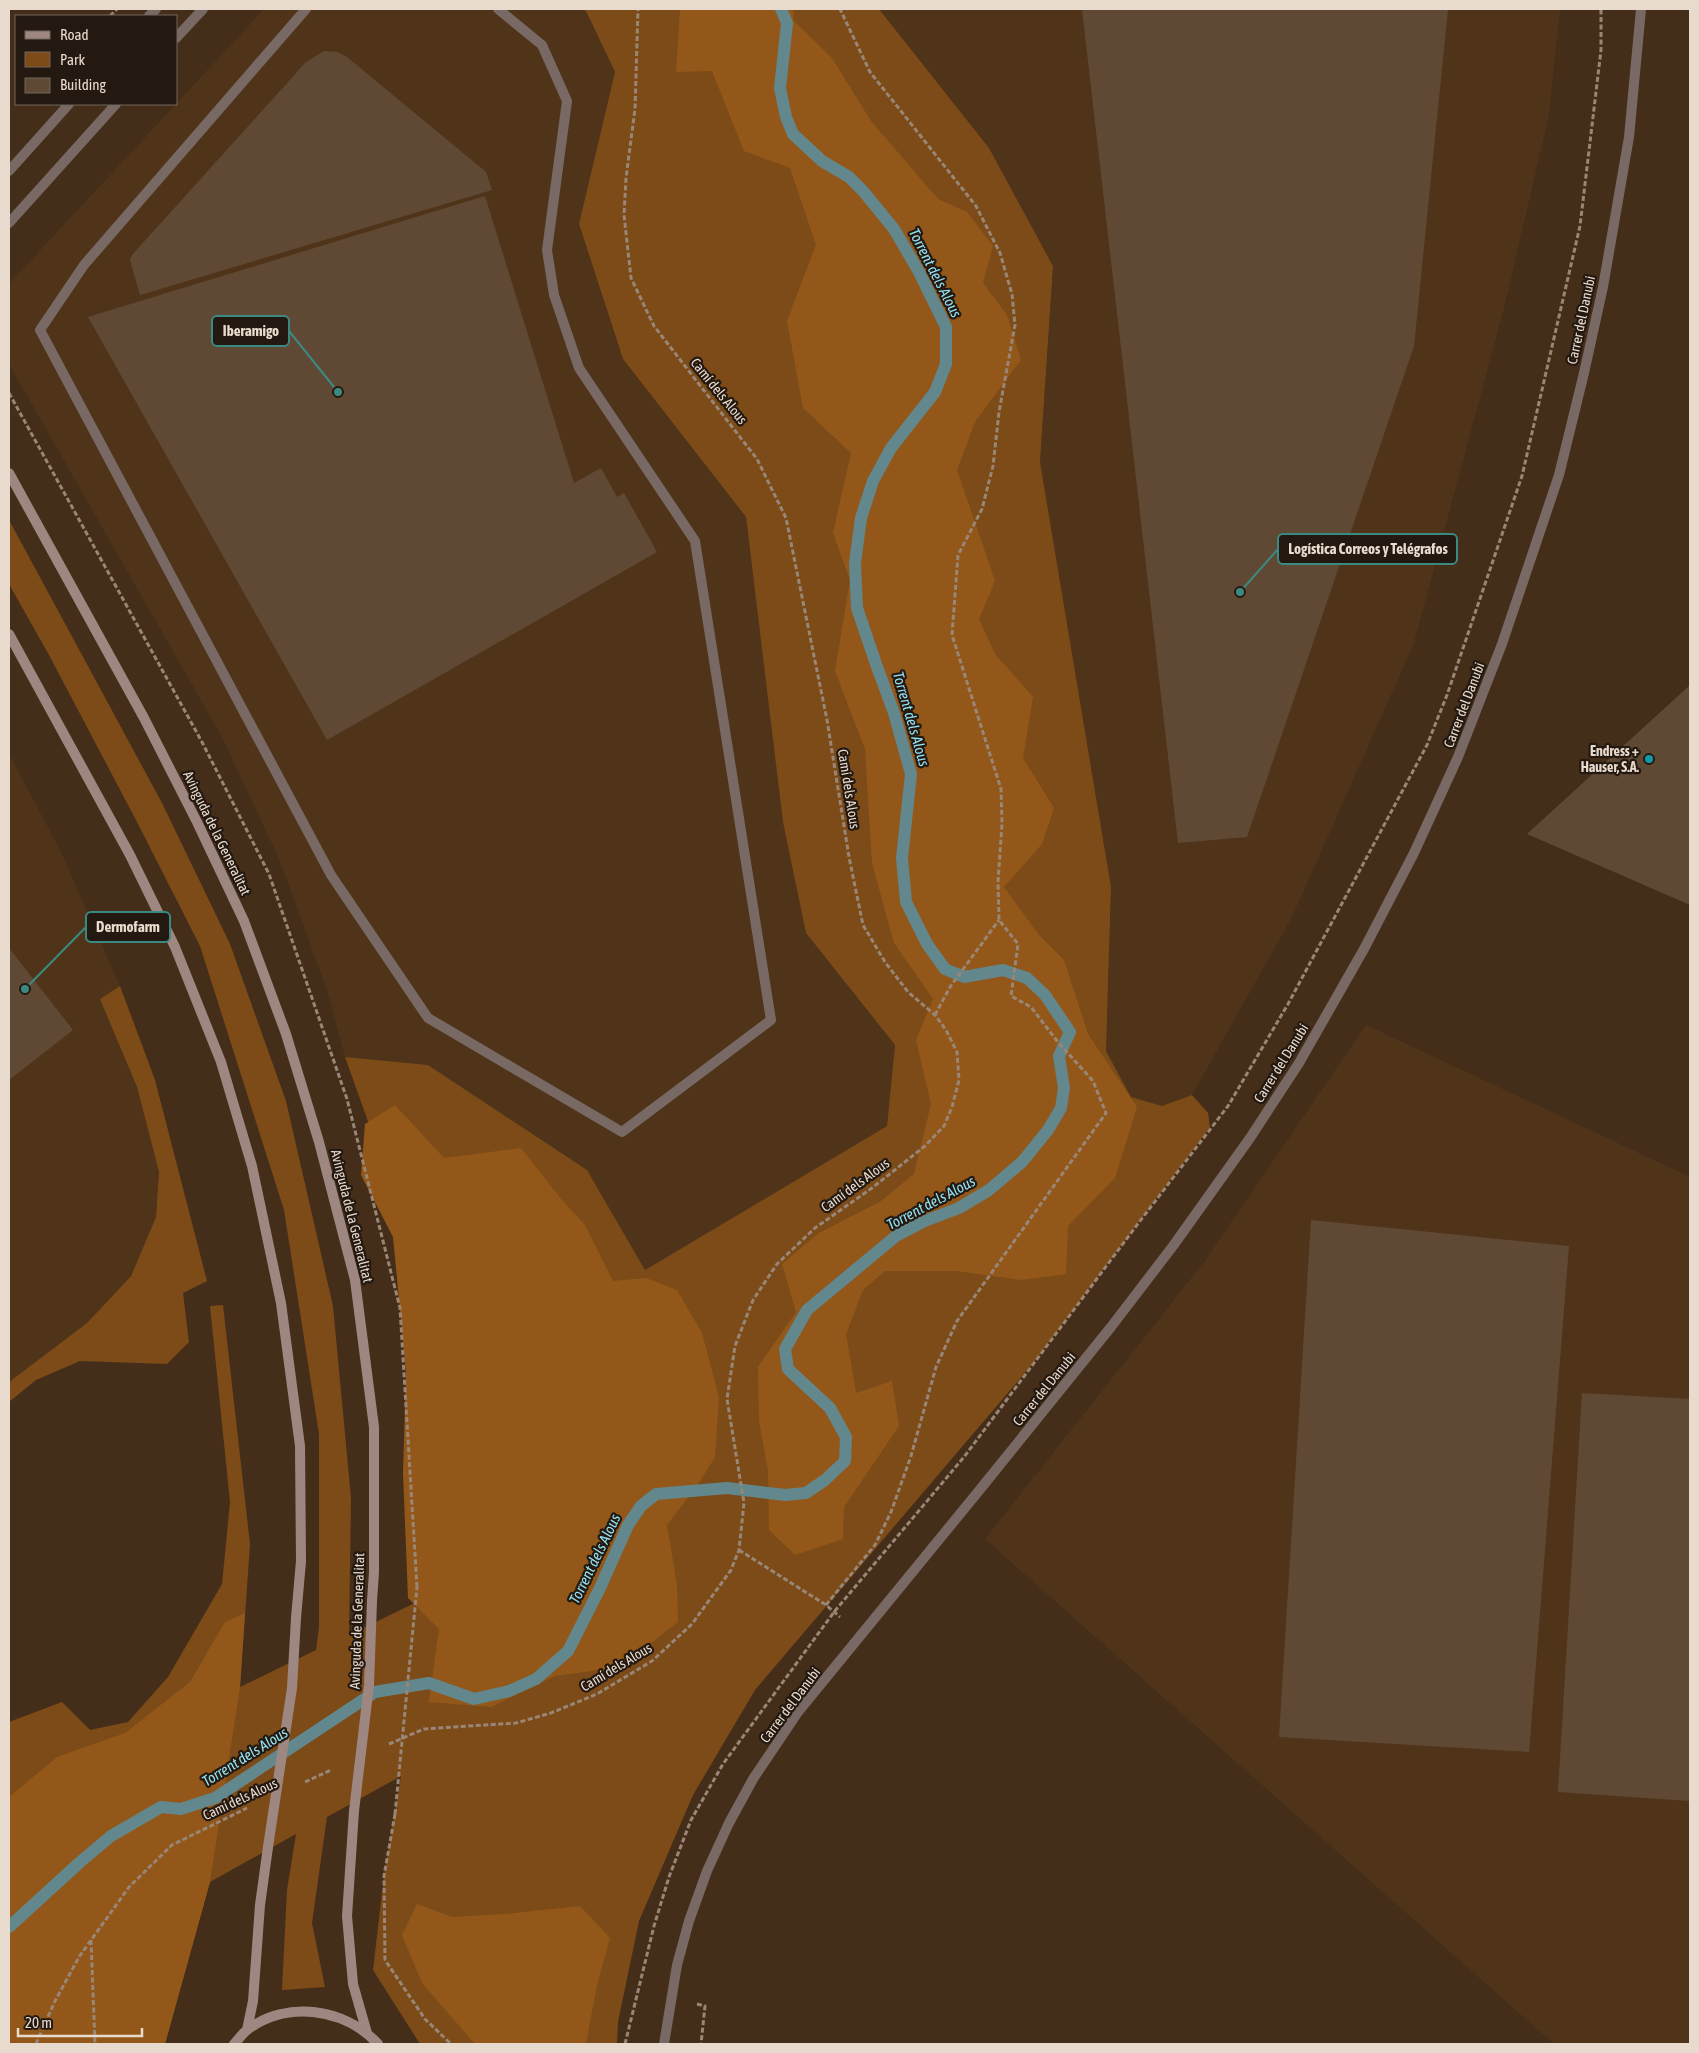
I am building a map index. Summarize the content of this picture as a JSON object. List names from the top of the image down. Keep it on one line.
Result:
{"streets":{"street":["Carrer del Danubi","Avinguda de la Generalitat"],"path":["Camí dels Alous"]},"water":["Torrent dels Alous"],"places":["Iberamigo","Logística Correos y Telégrafos","Endress + Hauser, S.A.","Dermofarm"],"legend":["Road","Park","Building"],"scale_bar":"20 m"}
